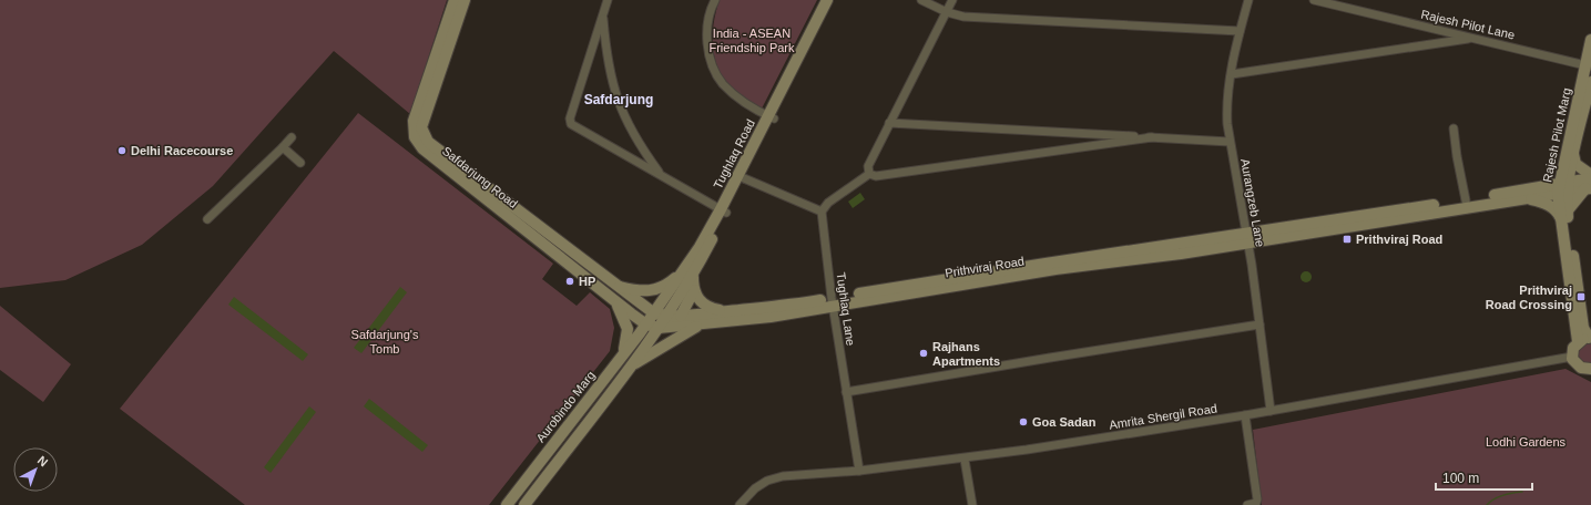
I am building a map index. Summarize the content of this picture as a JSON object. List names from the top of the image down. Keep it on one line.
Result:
{"streets":{"main road":["Rajesh Pilot Marg","Tughlaq Road","Safdarjung Road","Prithviraj Road","Aurobindo Marg"],"street":["Rajesh Pilot Lane","Aurangzeb Lane","Tughlaq Lane","Amrita Shergil Road"]},"crossings":[["Rajesh Pilot Lane","Rajesh Pilot Marg"],["Rajesh Pilot Marg","Prithviraj Road"],["Tughlaq Road","Safdarjung Road"],["Tughlaq Road","Prithviraj Road"],["Tughlaq Road","Aurobindo Marg"],["Safdarjung Road","Prithviraj Road"],["Safdarjung Road","Aurobindo Marg"],["Aurangzeb Lane","Prithviraj Road"],["Aurangzeb Lane","Amrita Shergil Road"],["Prithviraj Road","Tughlaq Lane"],["Prithviraj Road","Aurobindo Marg"],["Tughlaq Lane","Amrita Shergil Road"]],"districts":["Safdarjung"],"parks":["India - ASEAN Friendship Park","Safdarjung's Tomb","Lodhi Gardens"],"places":{"other":["Delhi Racecourse","HP","Rajhans Apartments","Goa Sadan"],"transit":["Prithviraj Road","Prithviraj Road Crossing"]},"scale_bar":"100 m","north":"top right"}
